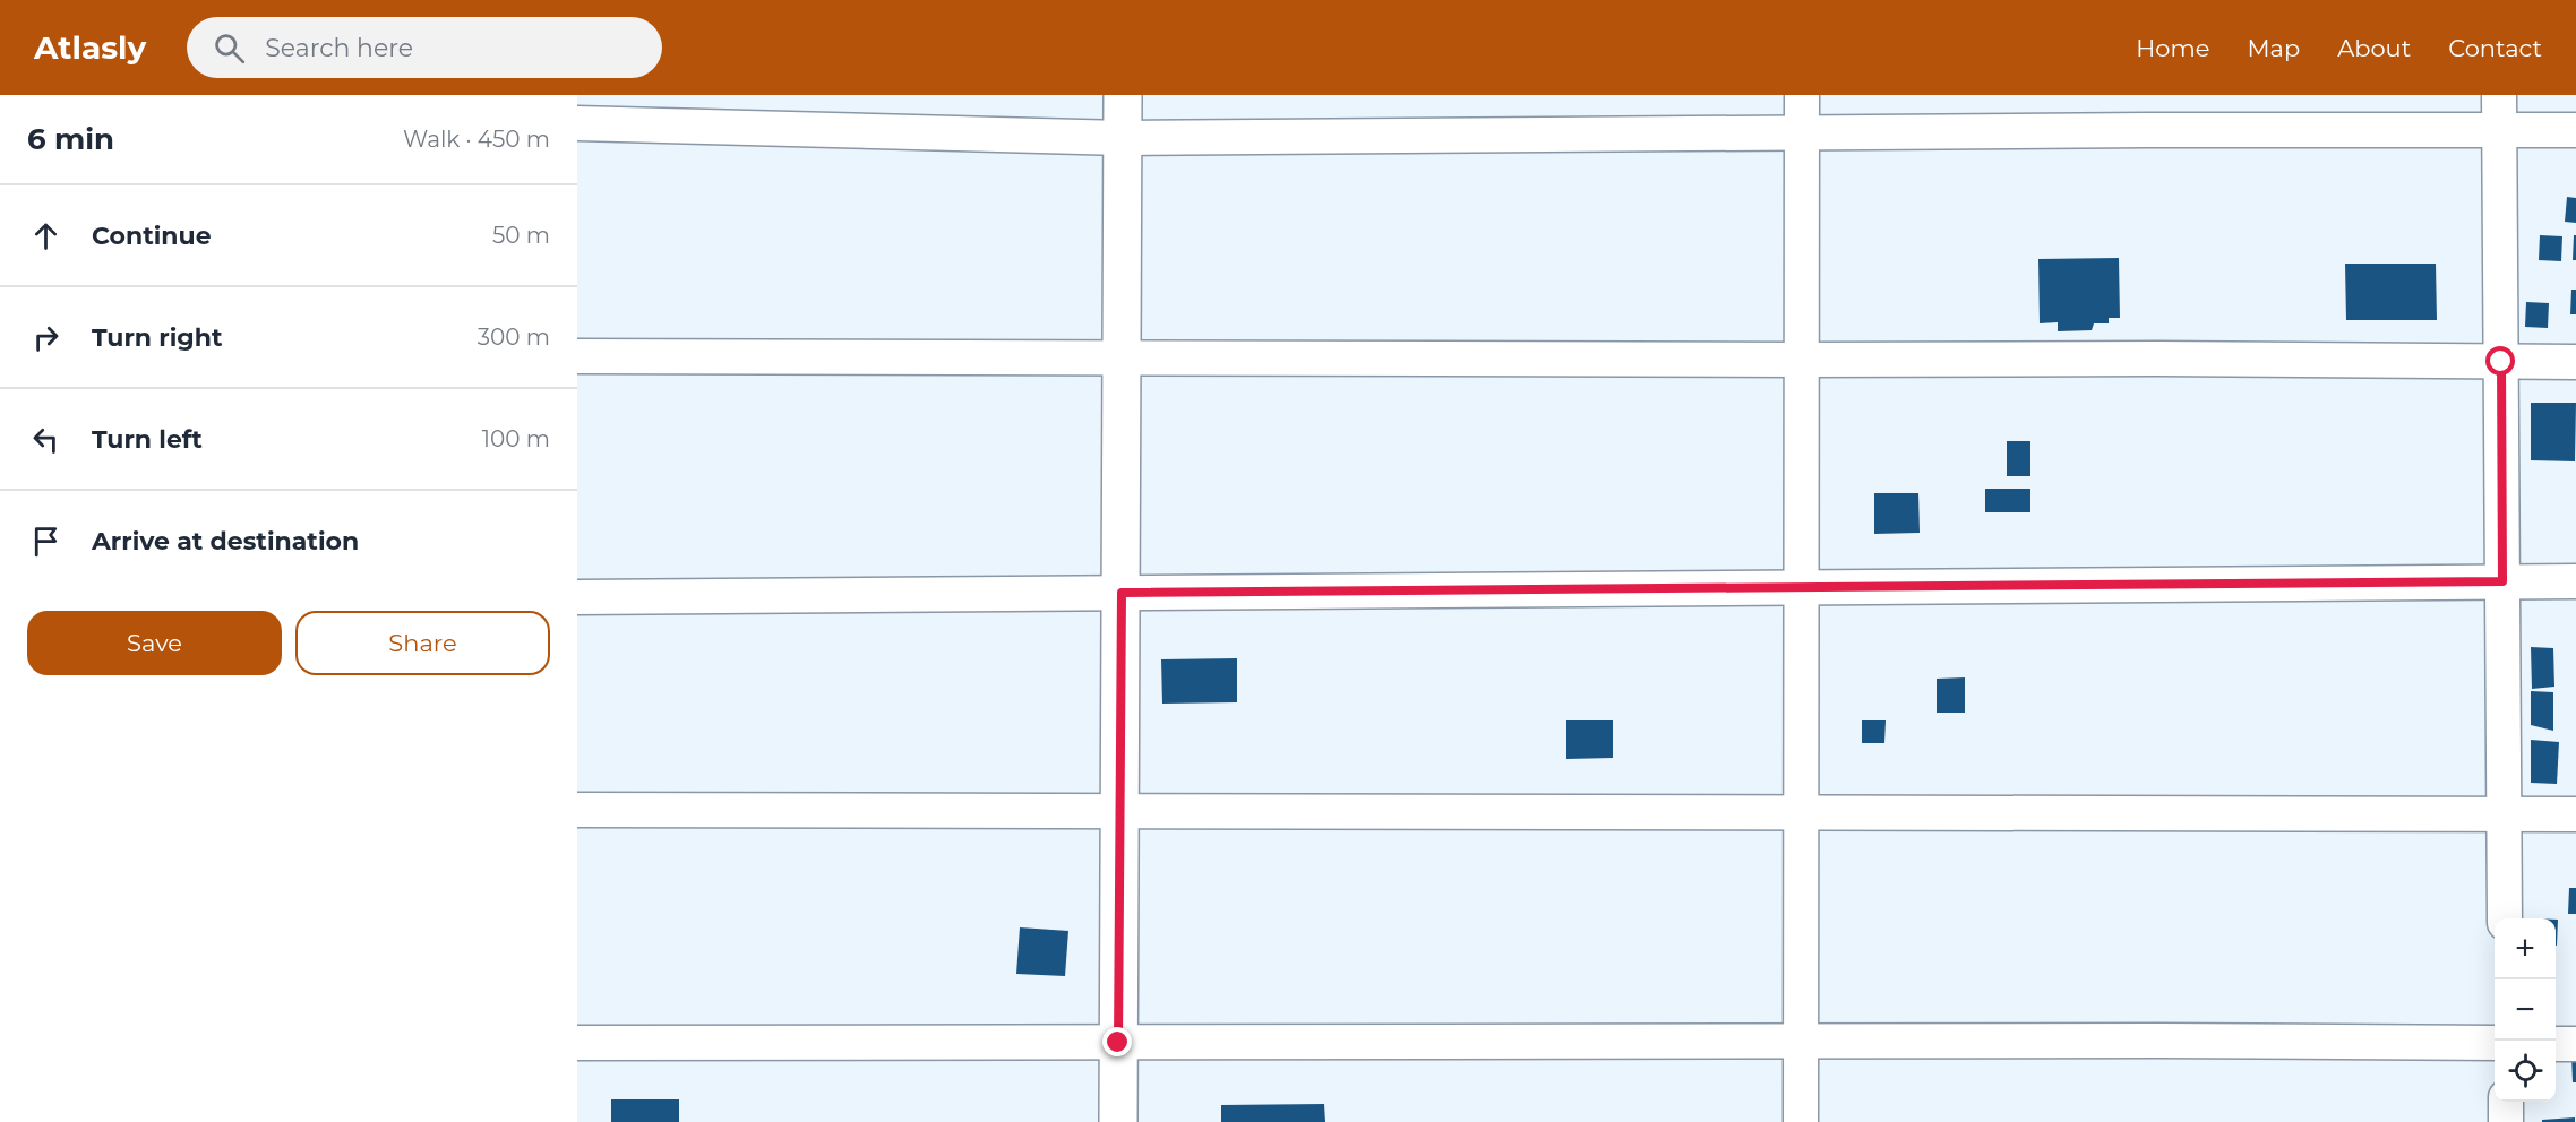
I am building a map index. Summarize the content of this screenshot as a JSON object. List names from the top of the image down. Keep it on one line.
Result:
{"page":{"header":"Atlasly","search":"Search here","nav":["Home","Map","About","Contact"],"heading":["6 min","Walk · 450 m"],"list":[["Continue","50 m"],["Turn right","300 m"],["Turn left","100 m"],"Arrive at destination"],"buttons":["Save","Share"],"map_buttons":["+","−"]}}
